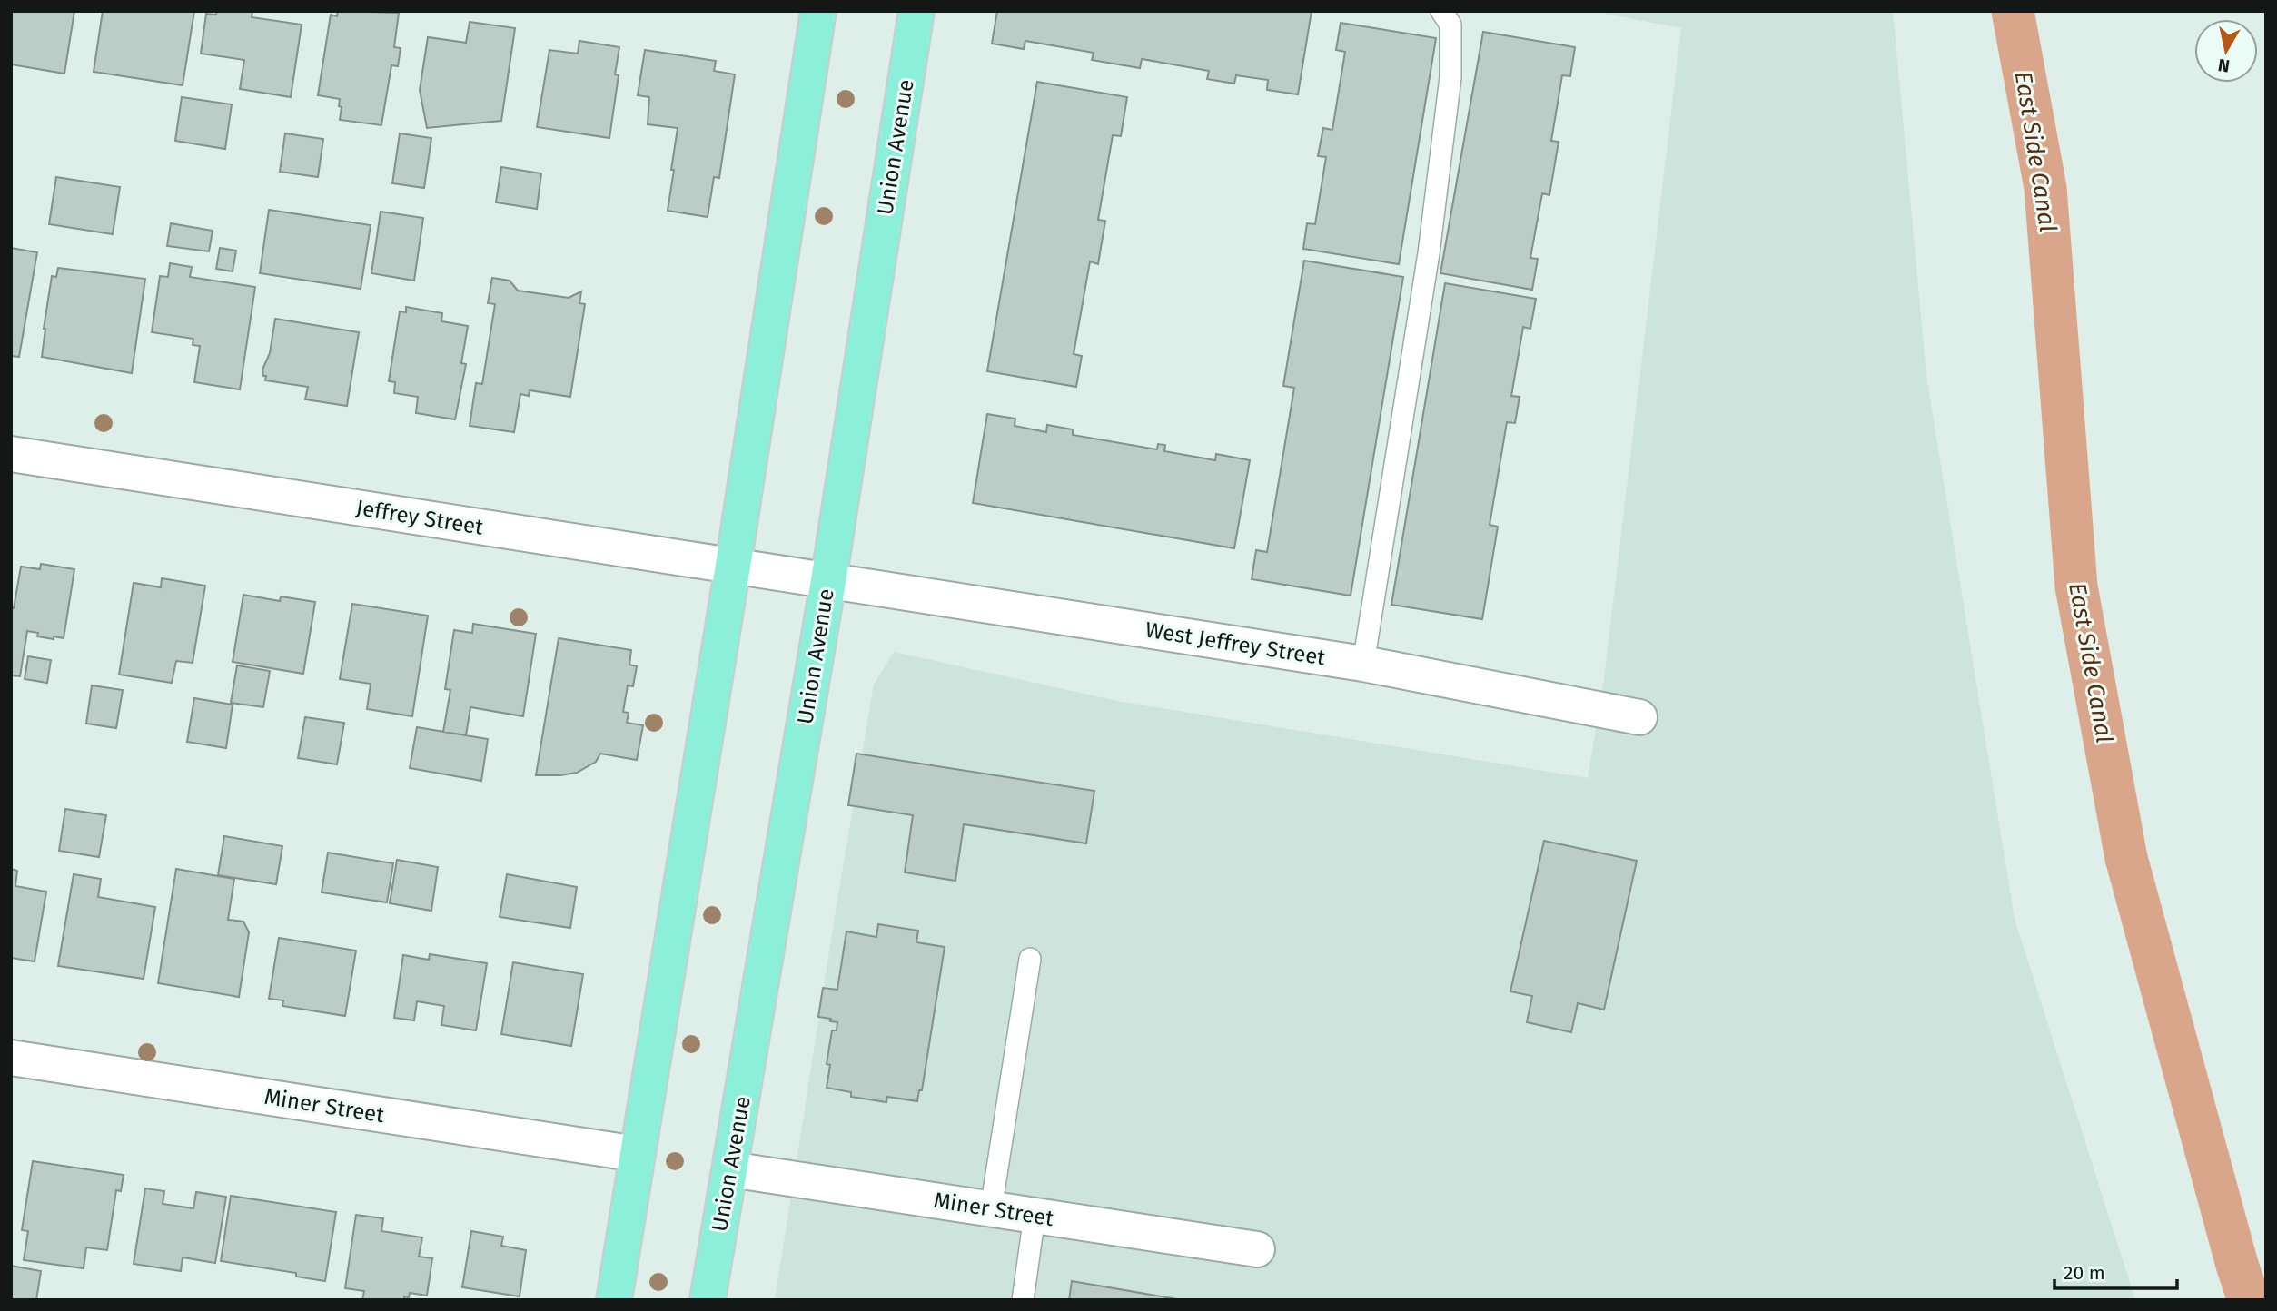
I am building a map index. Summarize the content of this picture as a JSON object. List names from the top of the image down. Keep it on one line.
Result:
{"streets":{"main road":["Union Avenue"],"street":["Jeffrey Street","West Jeffrey Street","Miner Street"]},"crossings":[["Union Avenue","Jeffrey Street"],["Union Avenue","West Jeffrey Street"],["Union Avenue","Miner Street"],["Jeffrey Street","West Jeffrey Street"]],"water":["East Side Canal"],"scale_bar":"20 m","north":"bottom"}
